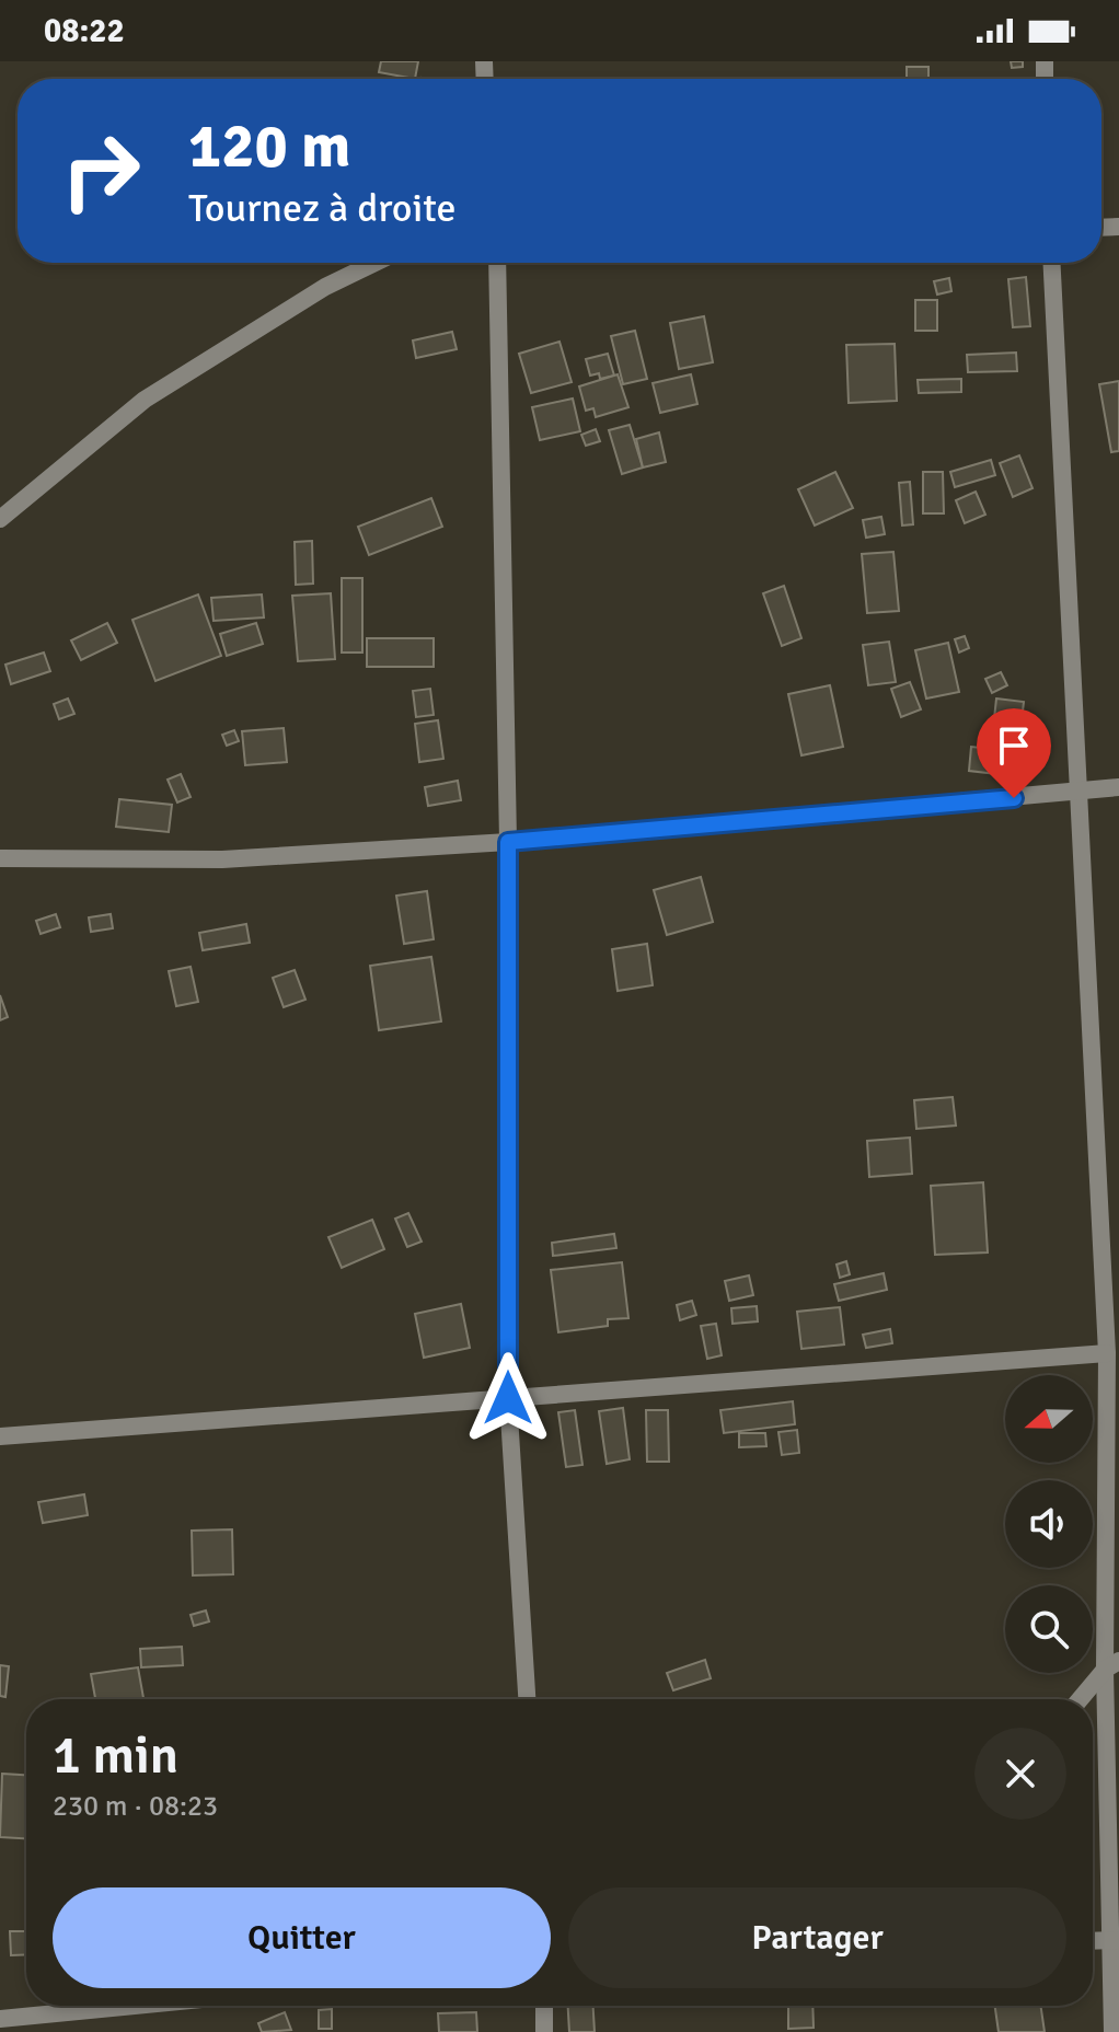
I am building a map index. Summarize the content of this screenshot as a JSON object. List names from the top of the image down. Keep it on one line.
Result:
{"north":"left","page":{"status":"08:22","turn":["120 m","Tournez à droite"],"heading":["1 min","230 m · 08:23"],"buttons":["Quitter","Partager"]}}
